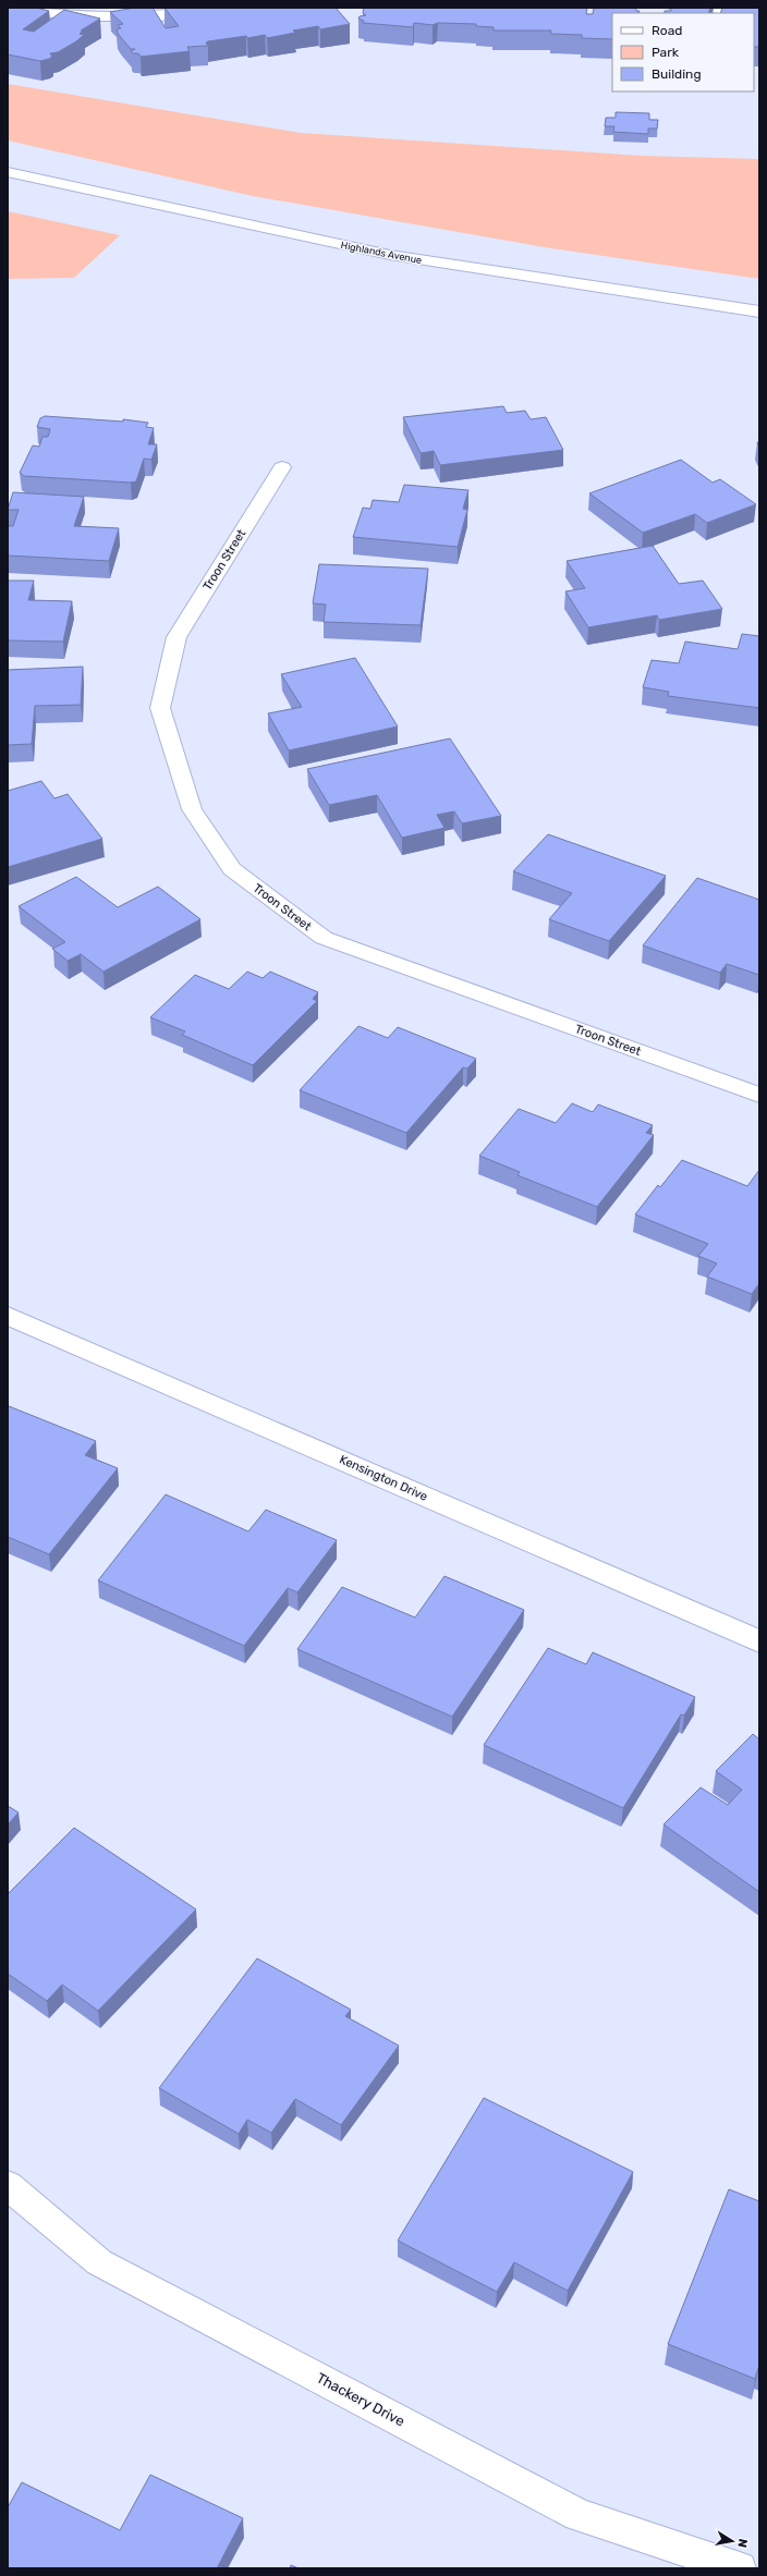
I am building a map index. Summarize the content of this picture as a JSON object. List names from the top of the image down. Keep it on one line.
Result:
{"streets":{"street":["Highlands Avenue","Troon Street","Kensington Drive","Thackery Drive"]},"legend":["Road","Park","Building"],"north":"right"}
